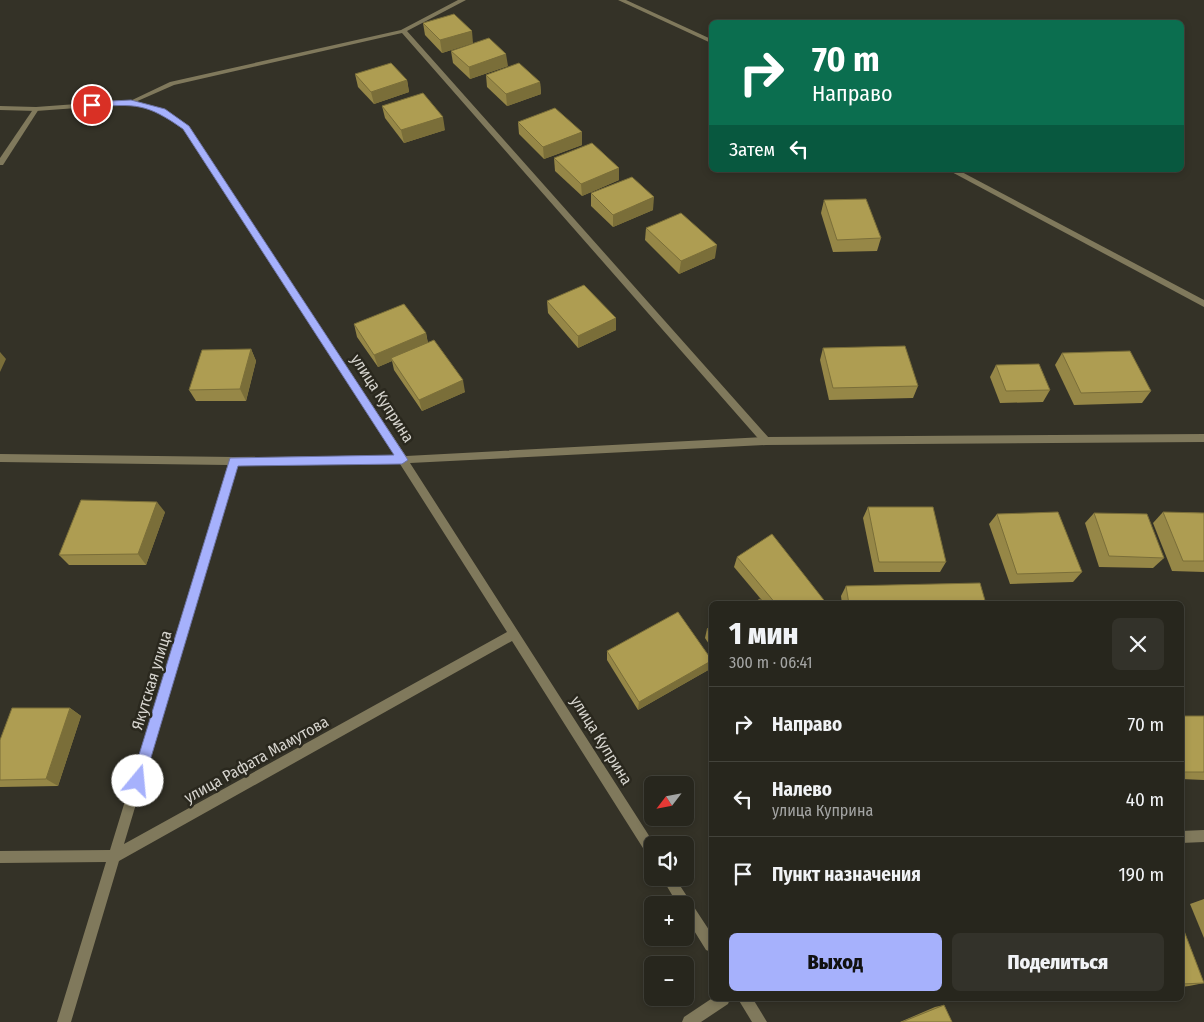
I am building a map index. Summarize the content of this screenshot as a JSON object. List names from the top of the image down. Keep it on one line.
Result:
{"streets":{"street":["улица Куприна","Якутская улица","улица Рафата Мамутова"]},"crossings":[["улица Куприна","улица Рафата Мамутова"],["Якутская улица","улица Рафата Мамутова"]],"north":"bottom left","page":{"turn":["70 m","Направо"],"then":"Затем","heading":["1 мин","300 m · 06:41"],"list":[{"name":"Направо","value":"70 m"},{"name":"Налево","note":"улица Куприна","value":"40 m"},{"name":"Пункт назначения","value":"190 m"}],"map_buttons":["+","−"],"buttons":["Выход","Поделиться"]}}
